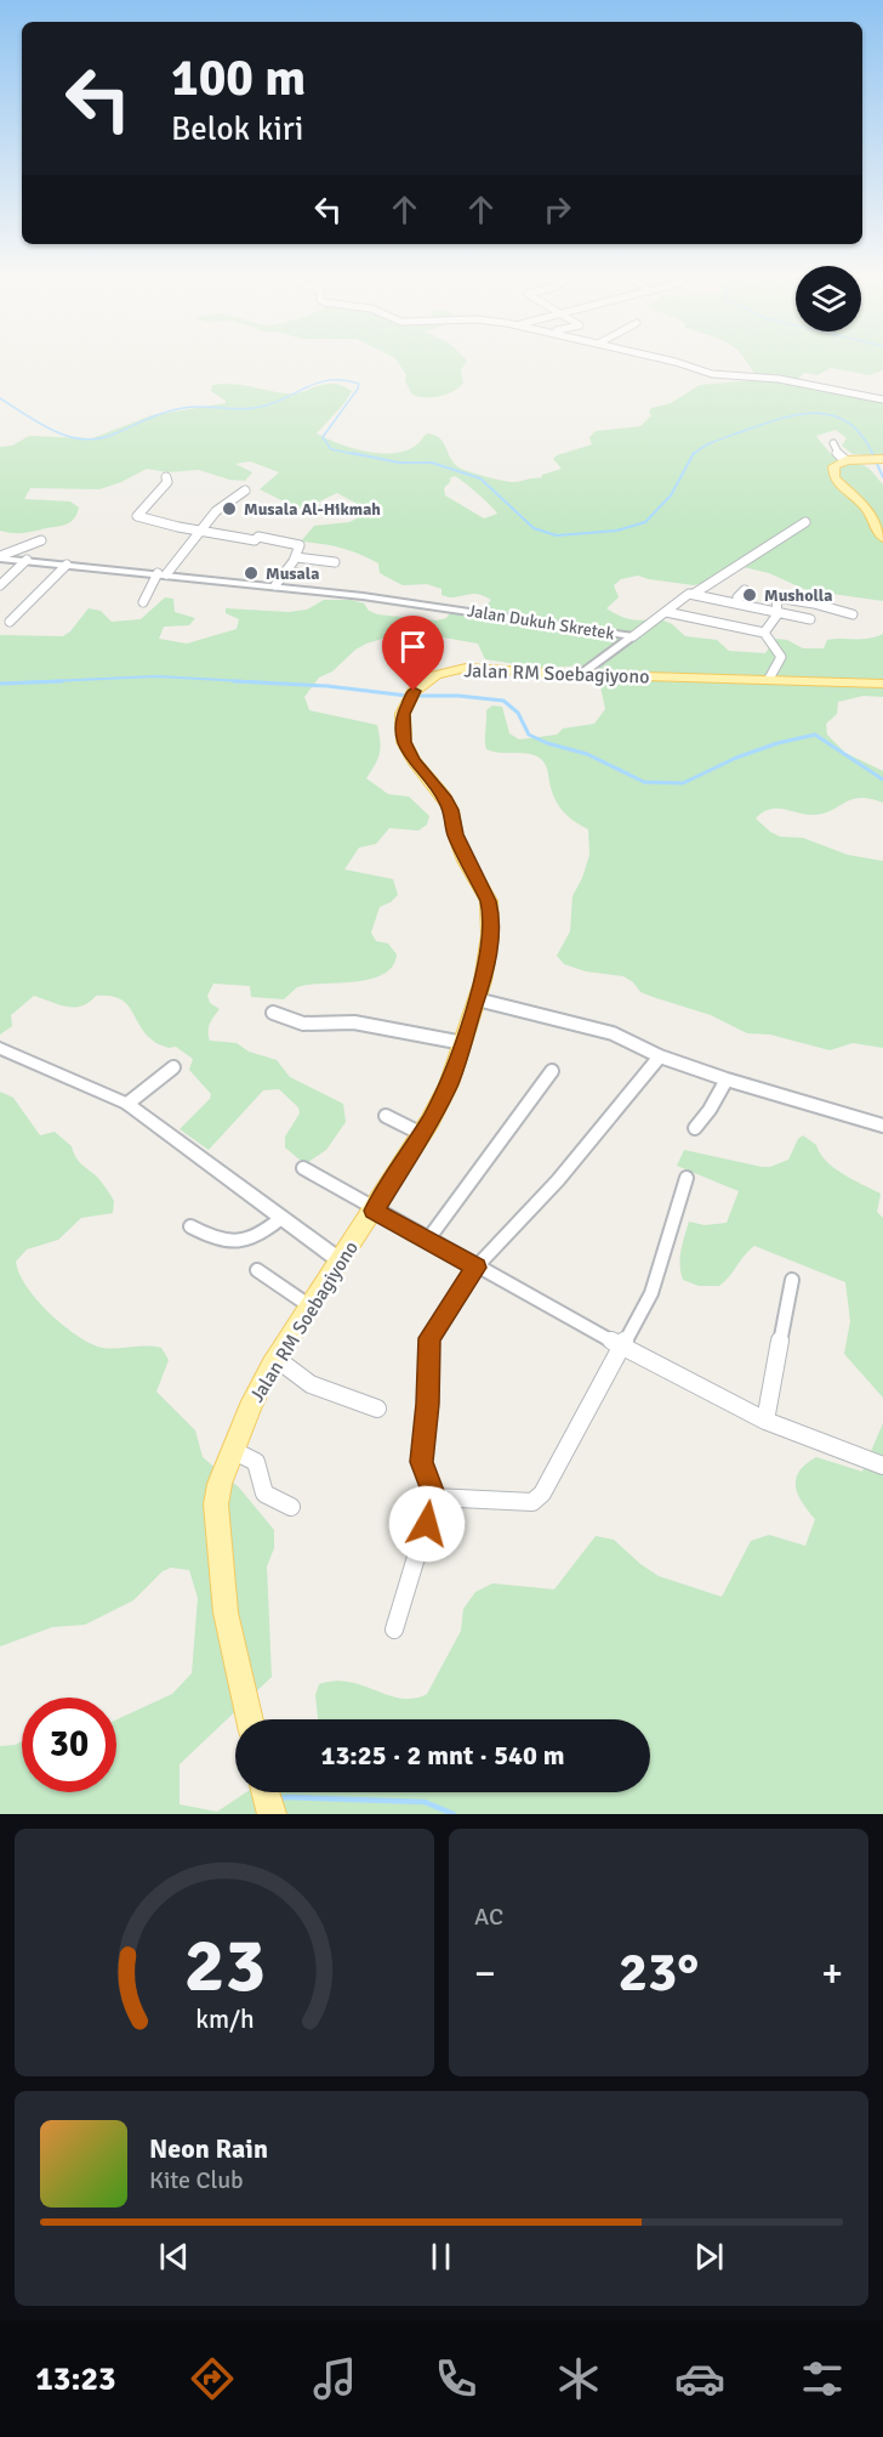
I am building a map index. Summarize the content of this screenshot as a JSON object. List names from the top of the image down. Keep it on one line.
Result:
{"streets":{"main road":["Jalan RM Soebagiyono"],"street":["Jalan Dukuh Skretek"]},"places":["Musala Al-Hikmah","Musala","Musholla"],"page":{"turn":["100 m","Belok kiri"],"limit":"30","trip":"13:25 · 2 mnt · 540 m","tile":"AC","heat":["−","23°","+"],"song":["Neon Rain","Kite Club"],"tabs":"13:23","gauge":["23","km/h"]}}
